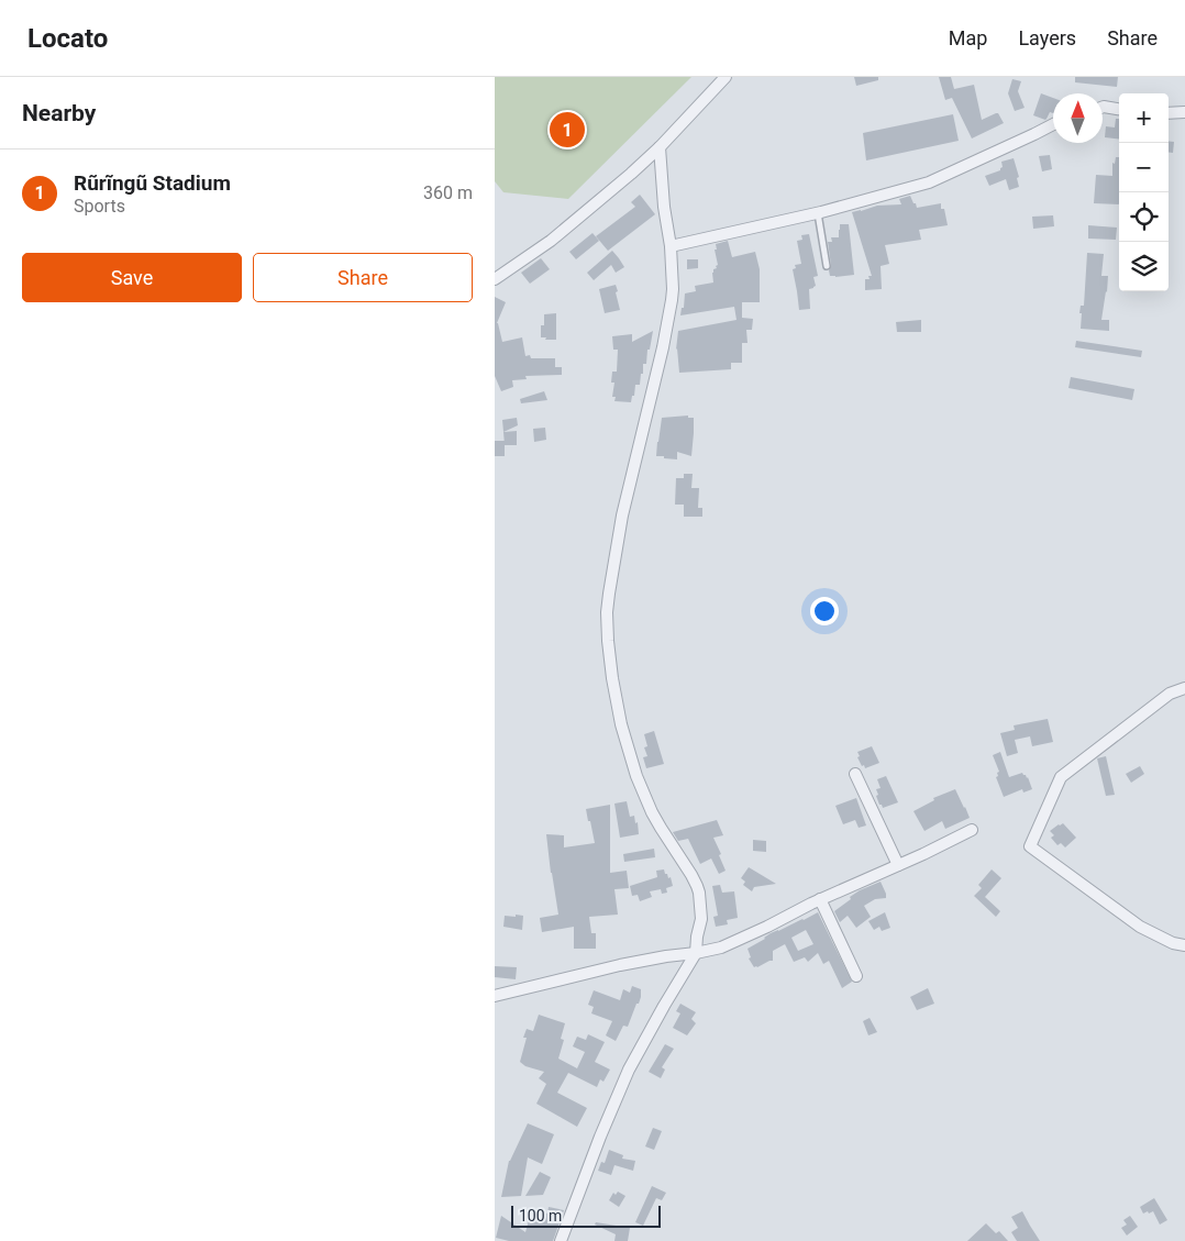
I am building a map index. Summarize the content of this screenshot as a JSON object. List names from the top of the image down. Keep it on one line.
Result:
{"scale_bar":"100 m","north":"top","page":{"header":"Locato","nav":["Map","Layers","Share"],"heading":"Nearby","map_buttons":["+","−"],"pins":"1","list":[{"mark":"1","name":"Rũrĩngũ Stadium","note":"Sports","value":"360 m"}],"buttons":["Save","Share"],"scale":"100 m"}}
